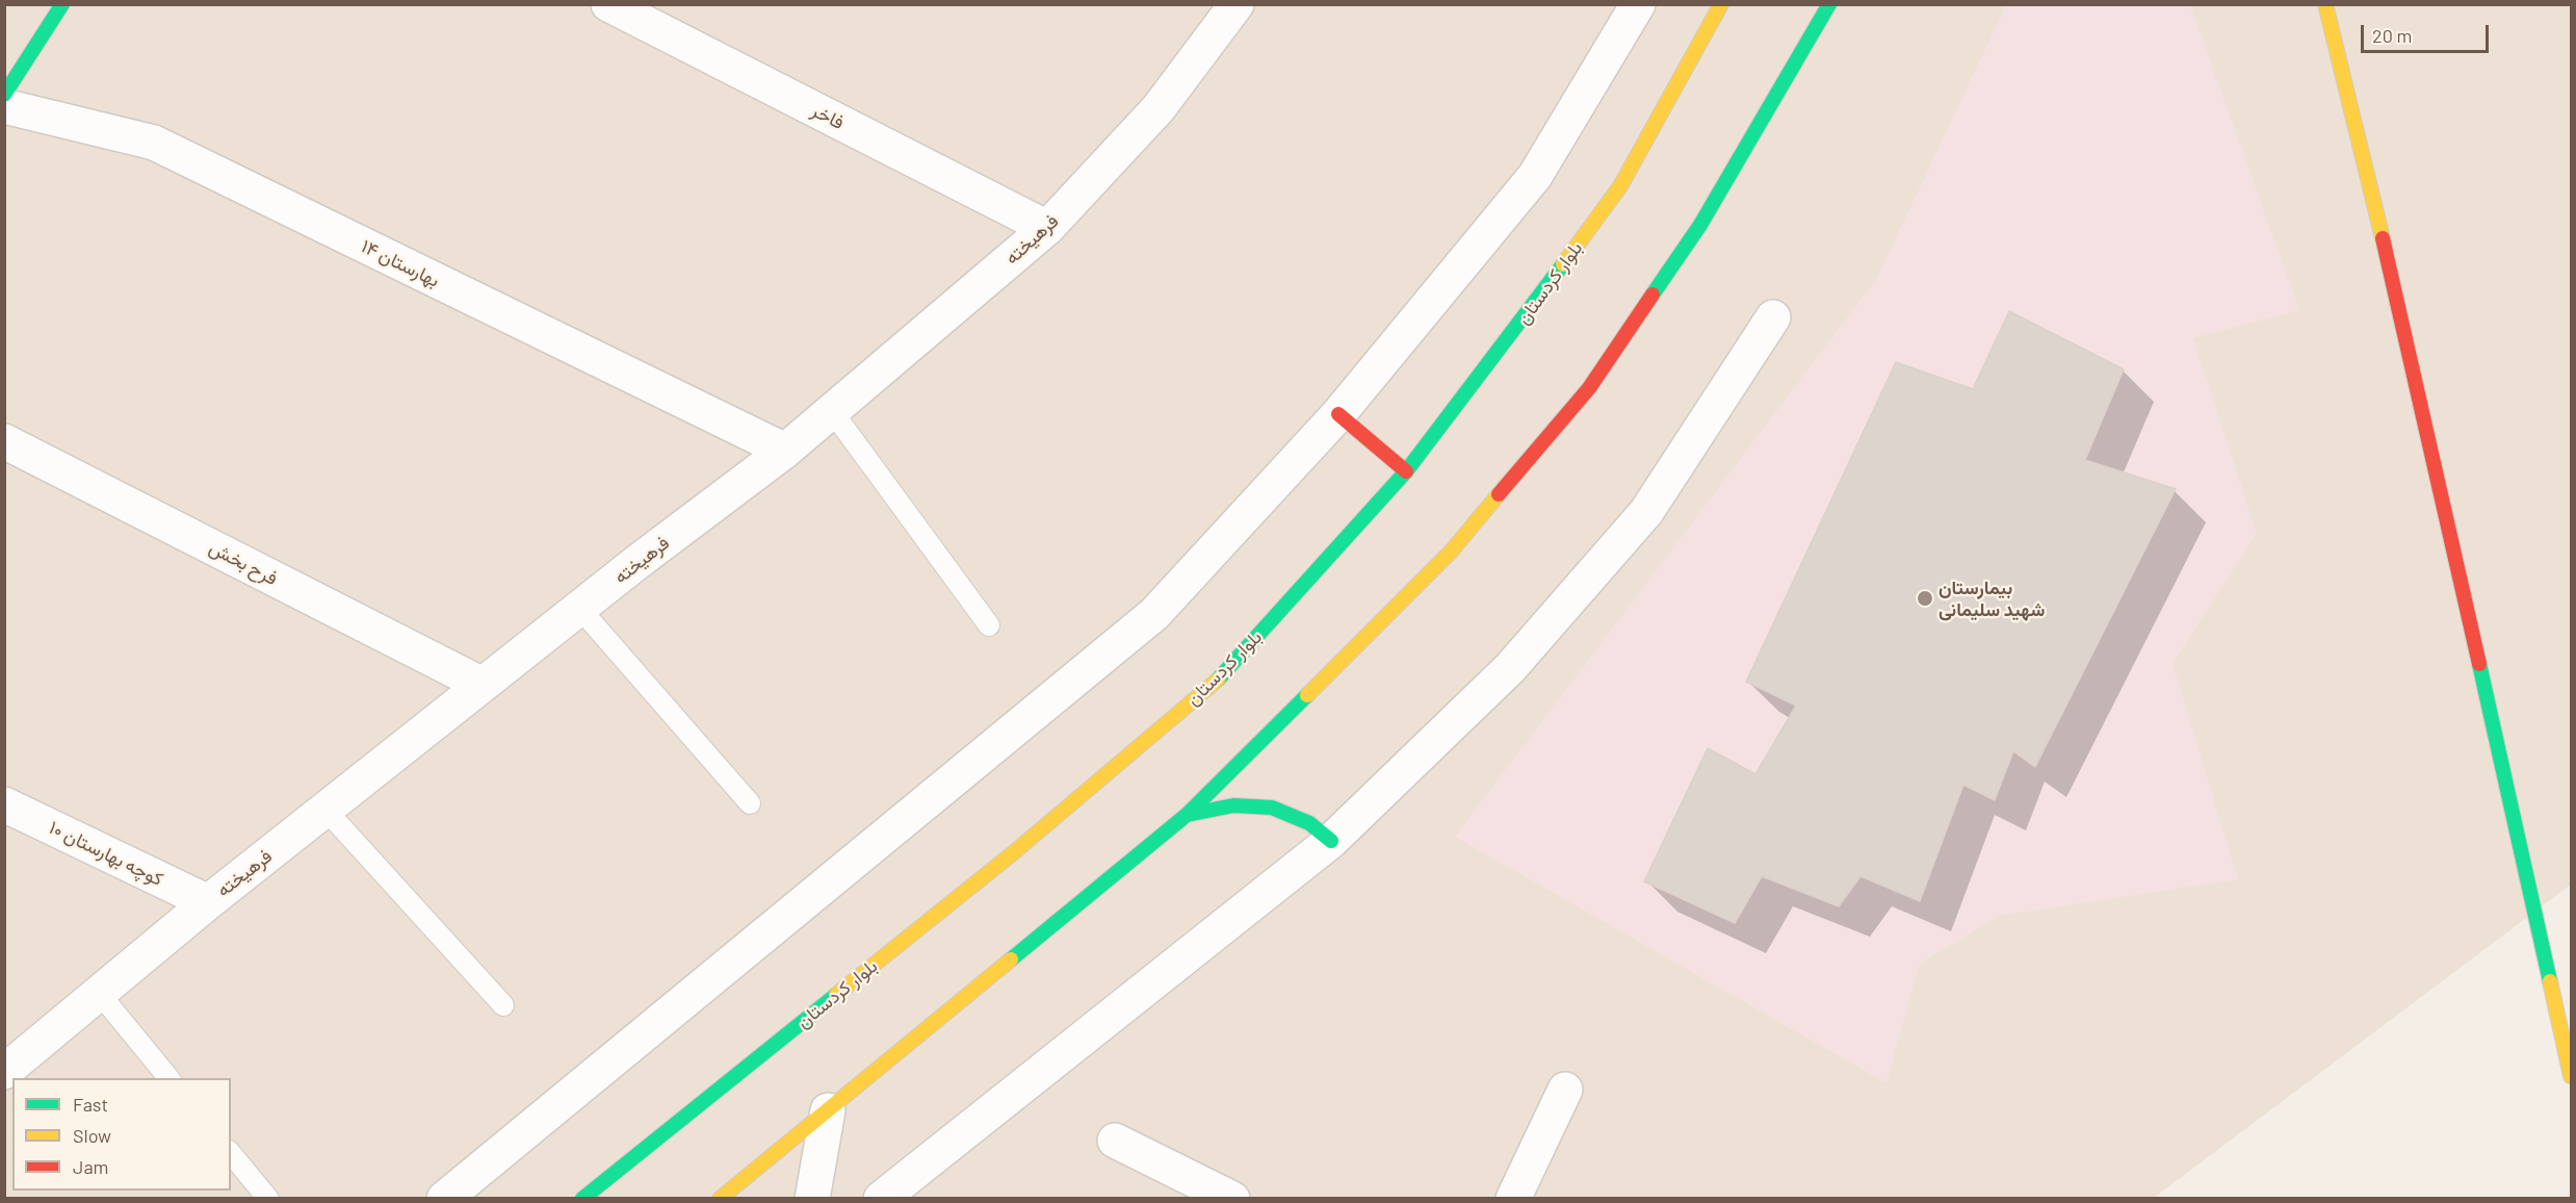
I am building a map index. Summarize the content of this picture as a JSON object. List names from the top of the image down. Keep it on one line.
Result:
{"streets":{"main road":["بلوار کردستان"],"street":["فاخر","فرهیخته","بهارستان ۱۴","فرح بخش","کوچه بهارستان ۱۰"]},"crossings":[["فاخر","فرهیخته"],["فرهیخته","بهارستان ۱۴"],["فرهیخته","فرح بخش"],["فرهیخته","کوچه بهارستان ۱۰"]],"places":["بیمارستان شهید سلیمانی"],"legend":["Fast","Slow","Jam"],"scale_bar":"20 m"}
